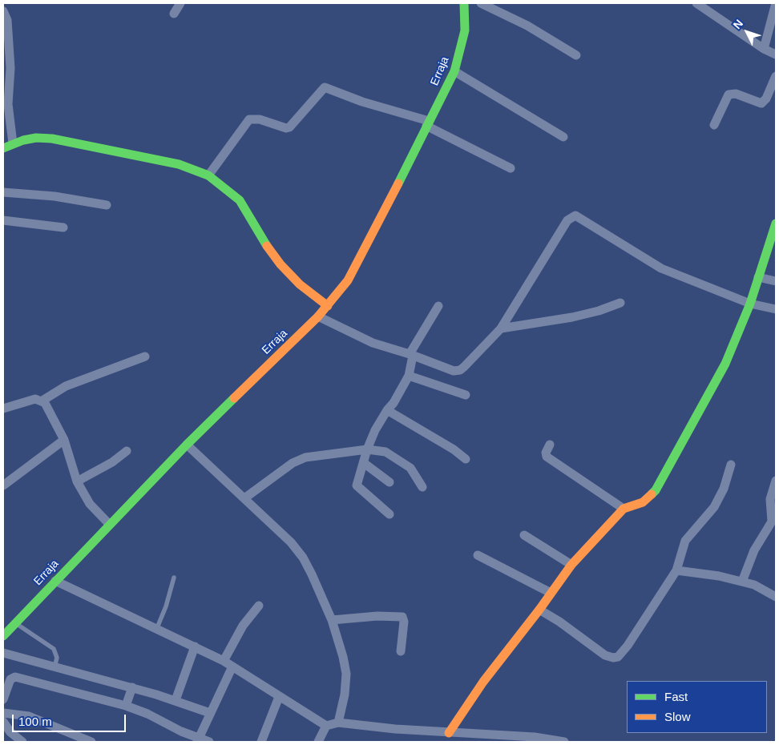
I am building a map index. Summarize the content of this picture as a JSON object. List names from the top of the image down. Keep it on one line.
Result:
{"streets":{"street":["Erraja"]},"legend":["Fast","Slow"],"scale_bar":"100 m","north":"top left"}
